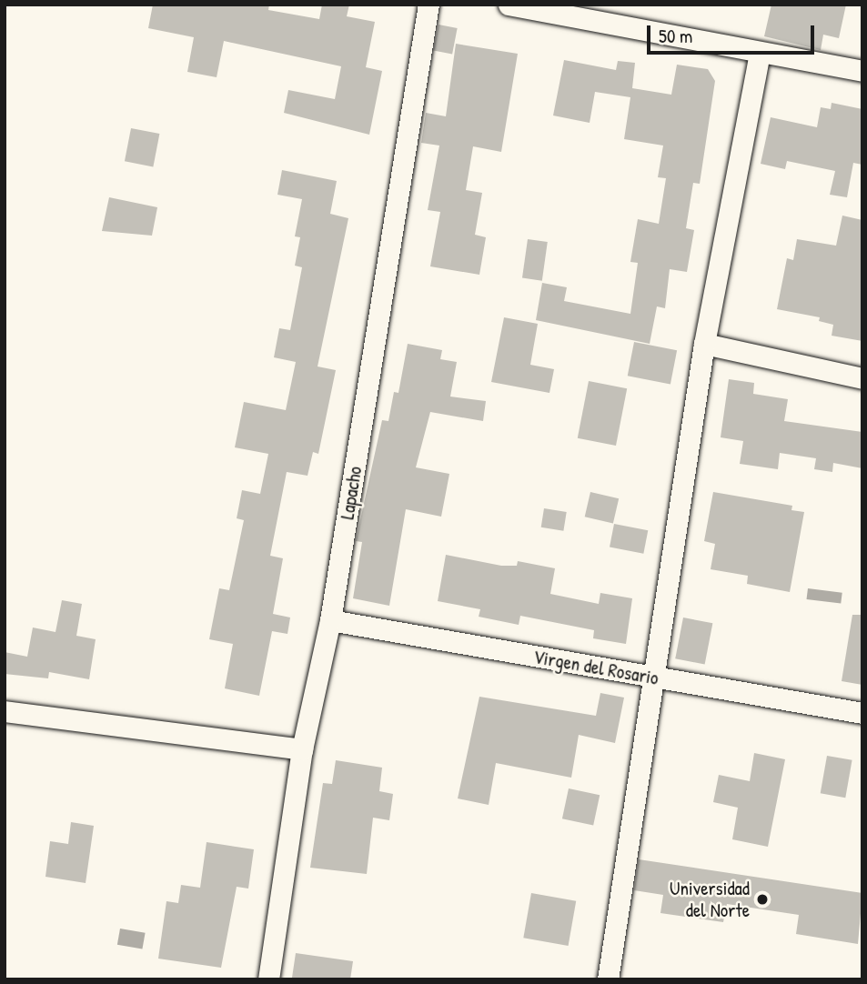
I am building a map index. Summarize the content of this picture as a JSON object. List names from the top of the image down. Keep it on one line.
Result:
{"streets":{"street":["Lapacho","Virgen del Rosario"]},"crossings":[["Lapacho","Virgen del Rosario"]],"places":["Universidad del Norte"],"scale_bar":"50 m"}
